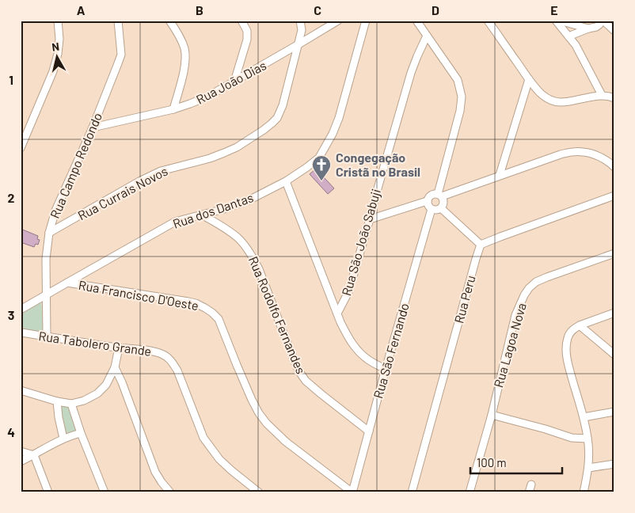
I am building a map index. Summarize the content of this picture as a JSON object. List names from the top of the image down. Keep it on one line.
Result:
{"streets":{"street":["Rua João Dias","Rua Campo Redondo","Rua Currais Novos","Rua dos Dantas","Rua São João Sabuji","Rua Francisco D'Oeste","Rua Peru","Rua Rodolfo Fernandes","Rua Tabolero Grande","Rua Lagoa Nova","Rua São Fernando"]},"crossings":[["Rua João Dias","Rua Campo Redondo"],["Rua João Dias","Rua Currais Novos"],["Rua Campo Redondo","Rua Currais Novos"],["Rua Campo Redondo","Rua dos Dantas"],["Rua Campo Redondo","Rua Tabolero Grande"],["Rua dos Dantas","Rua Francisco D'Oeste"],["Rua dos Dantas","Rua Rodolfo Fernandes"],["Rua Francisco D'Oeste","Rua São Fernando"],["Rua Rodolfo Fernandes","Rua São Fernando"]],"places":{"church":["Congegação Cristã no Brasil"]},"scale_bar":"100 m","north":"top","grid":{"columns":["A","B","C","D","E"],"rows":["1","2","3","4"]}}
